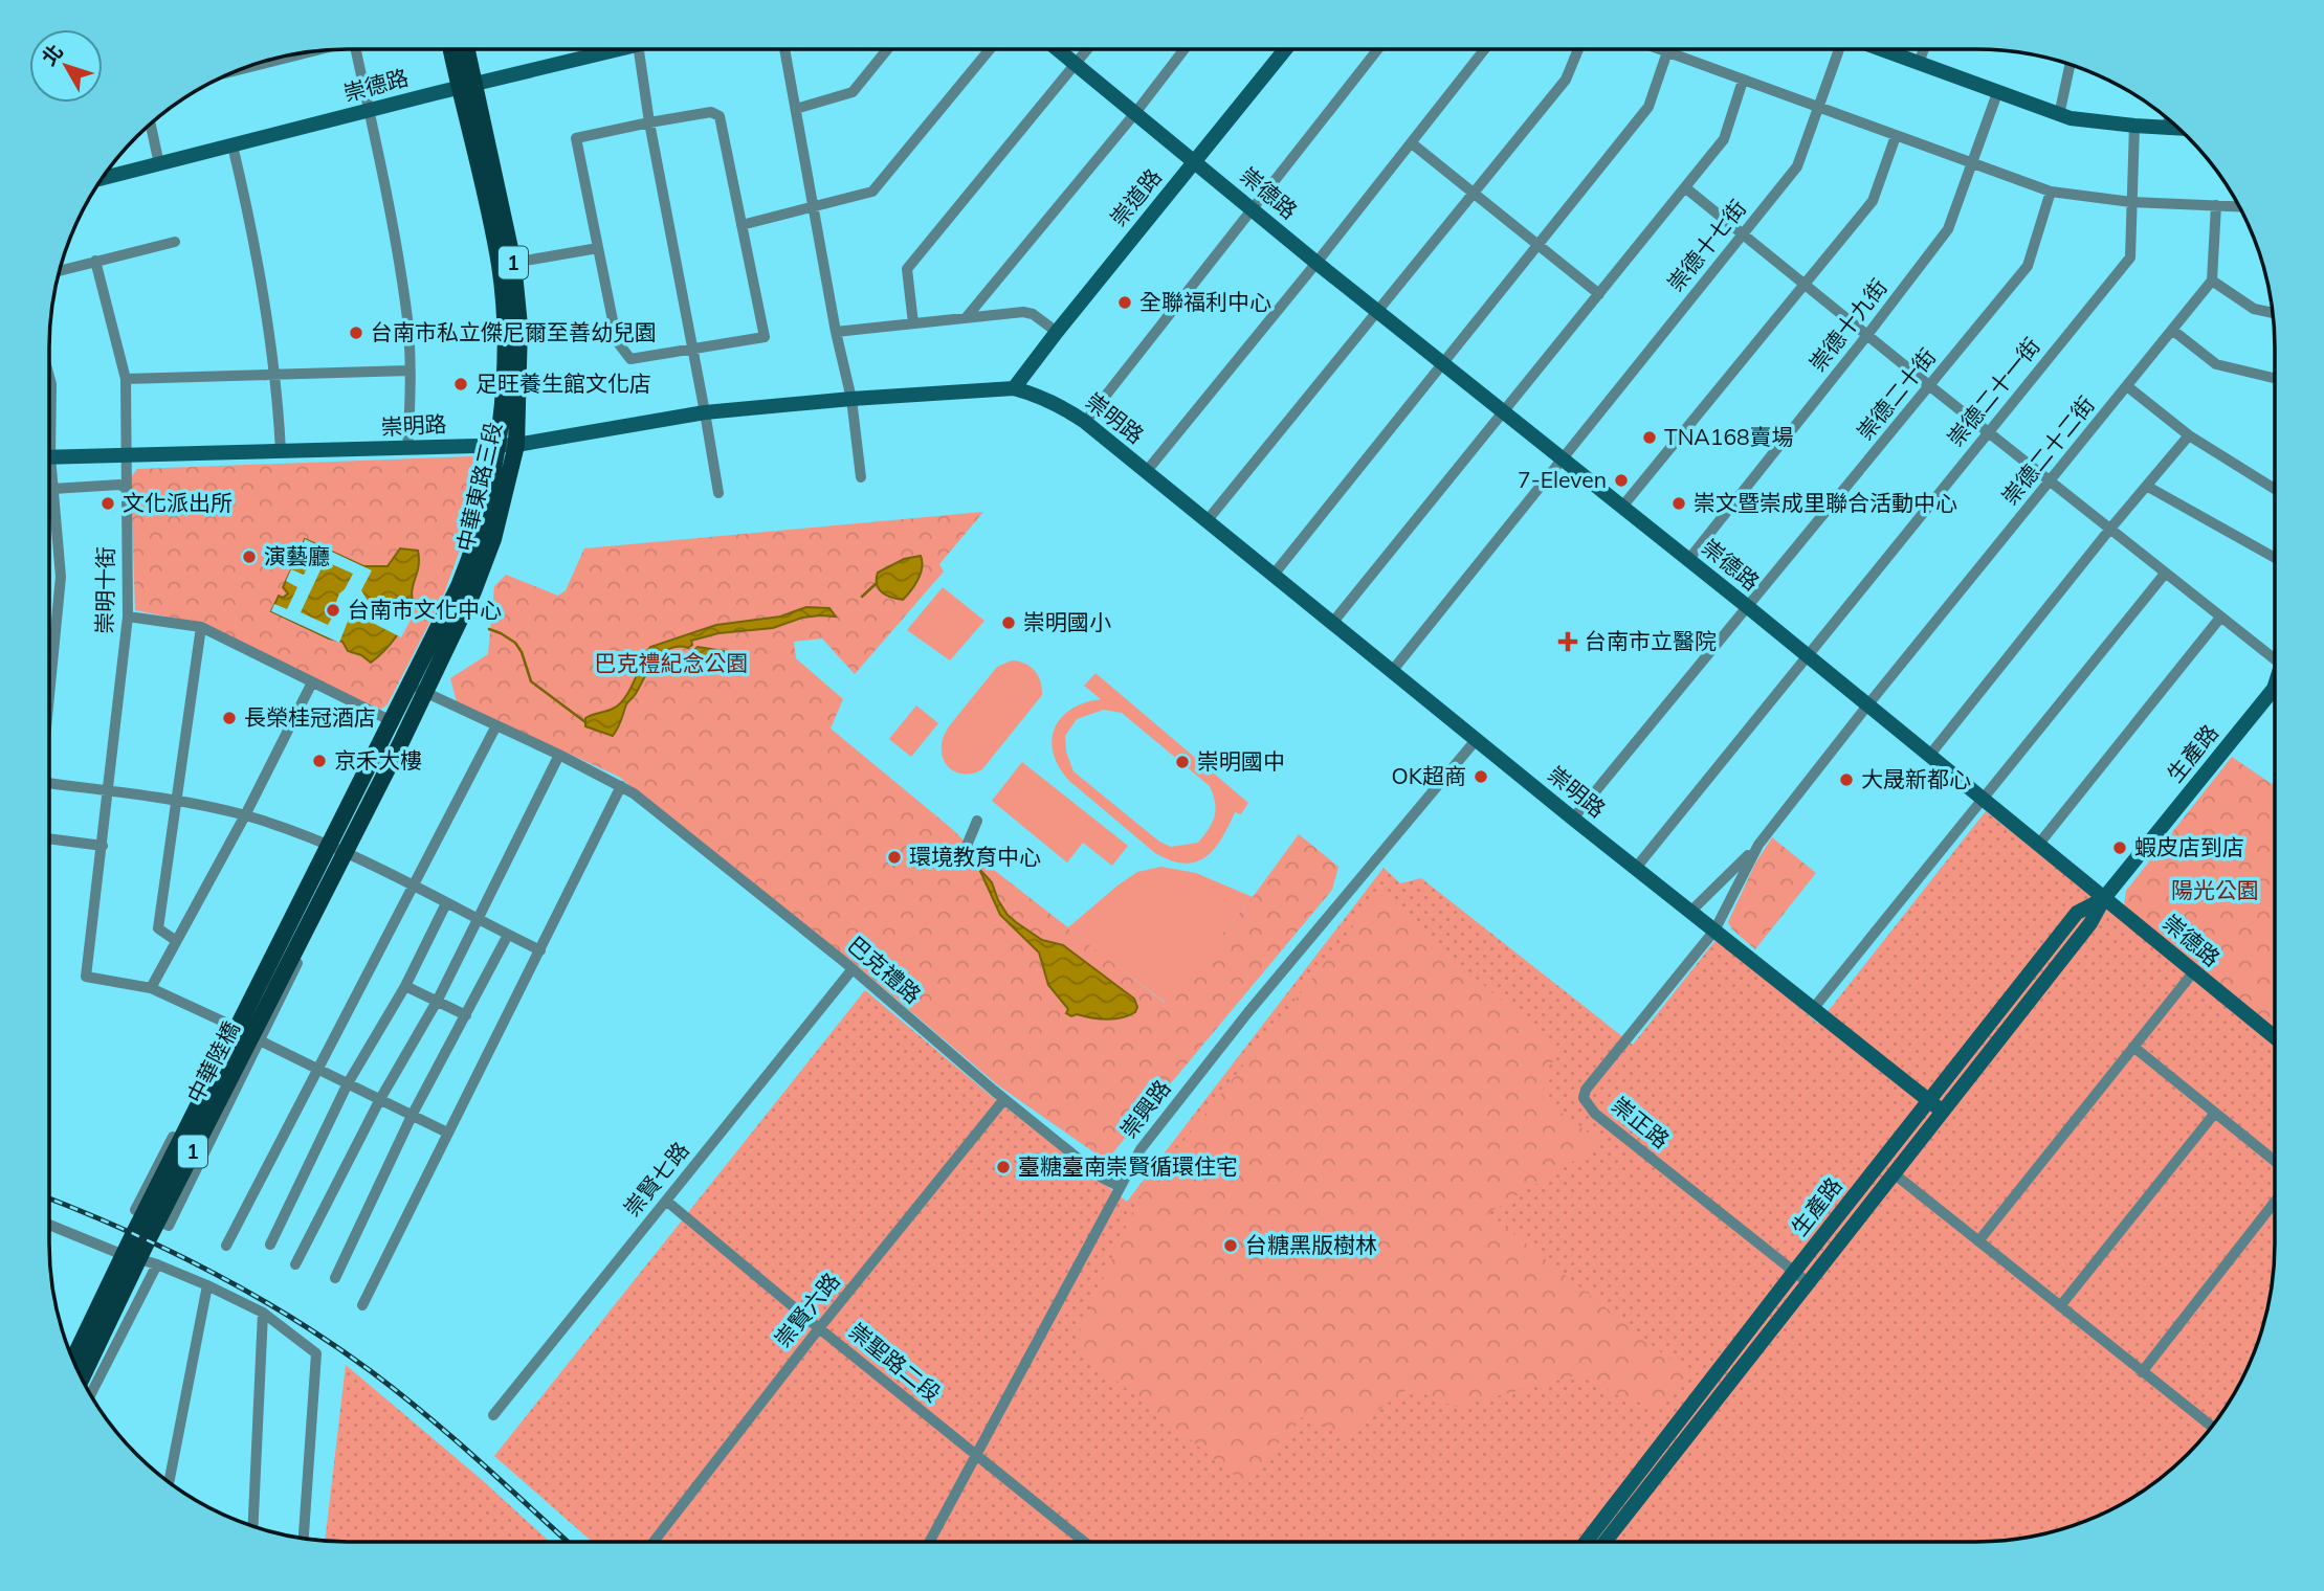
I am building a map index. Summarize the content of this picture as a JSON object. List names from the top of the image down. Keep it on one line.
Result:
{"streets":{"main road":["1","中華東路三段","中華陸橋"],"street":["崇德路","崇道路","崇德十七街","崇德十九街","崇德二十一街","崇德二十街","崇明路","崇德二十二街","崇明十街","生產路","巴克禮路","崇興路","崇正路","崇賢七路","崇賢六路","崇聖路二段"]},"crossings":[["崇德路","崇道路"],["崇德路","崇德十七街"],["崇德路","崇德十九街"],["崇德路","崇德二十一街"],["崇德路","崇德二十街"],["崇德路","崇德二十二街"],["崇德路","中華東路三段"],["崇德路","生產路"],["崇道路","崇明路"],["崇德十七街","崇明路"],["崇德二十一街","崇明路"],["崇德二十街","崇明路"],["崇明路","中華東路三段"],["崇明路","崇明十街"],["崇明路","生產路"],["崇明路","崇興路"],["崇明路","崇正路"],["中華東路三段","巴克禮路"],["中華東路三段","中華陸橋"],["生產路","崇正路"],["巴克禮路","崇興路"],["巴克禮路","崇賢七路"],["巴克禮路","崇賢六路"],["崇興路","崇聖路二段"],["崇賢七路","崇聖路二段"],["崇賢六路","崇聖路二段"]],"parks":["巴克禮紀念公園","陽光公園"],"places":{"other":["全聯福利中心","台南市私立傑尼爾至善幼兒園","足旺養生館文化店","TNA168賣場","7-Eleven","文化派出所","崇文暨崇成里聯合活動中心","演藝廳","台南市文化中心","崇明國小","長榮桂冠酒店","京禾大樓","崇明國中","OK超商","大晟新都心","蝦皮店到店","環境教育中心","臺糖臺南崇賢循環住宅","台糖黑版樹林"],"health":["台南市立醫院"]},"north":"top left"}
